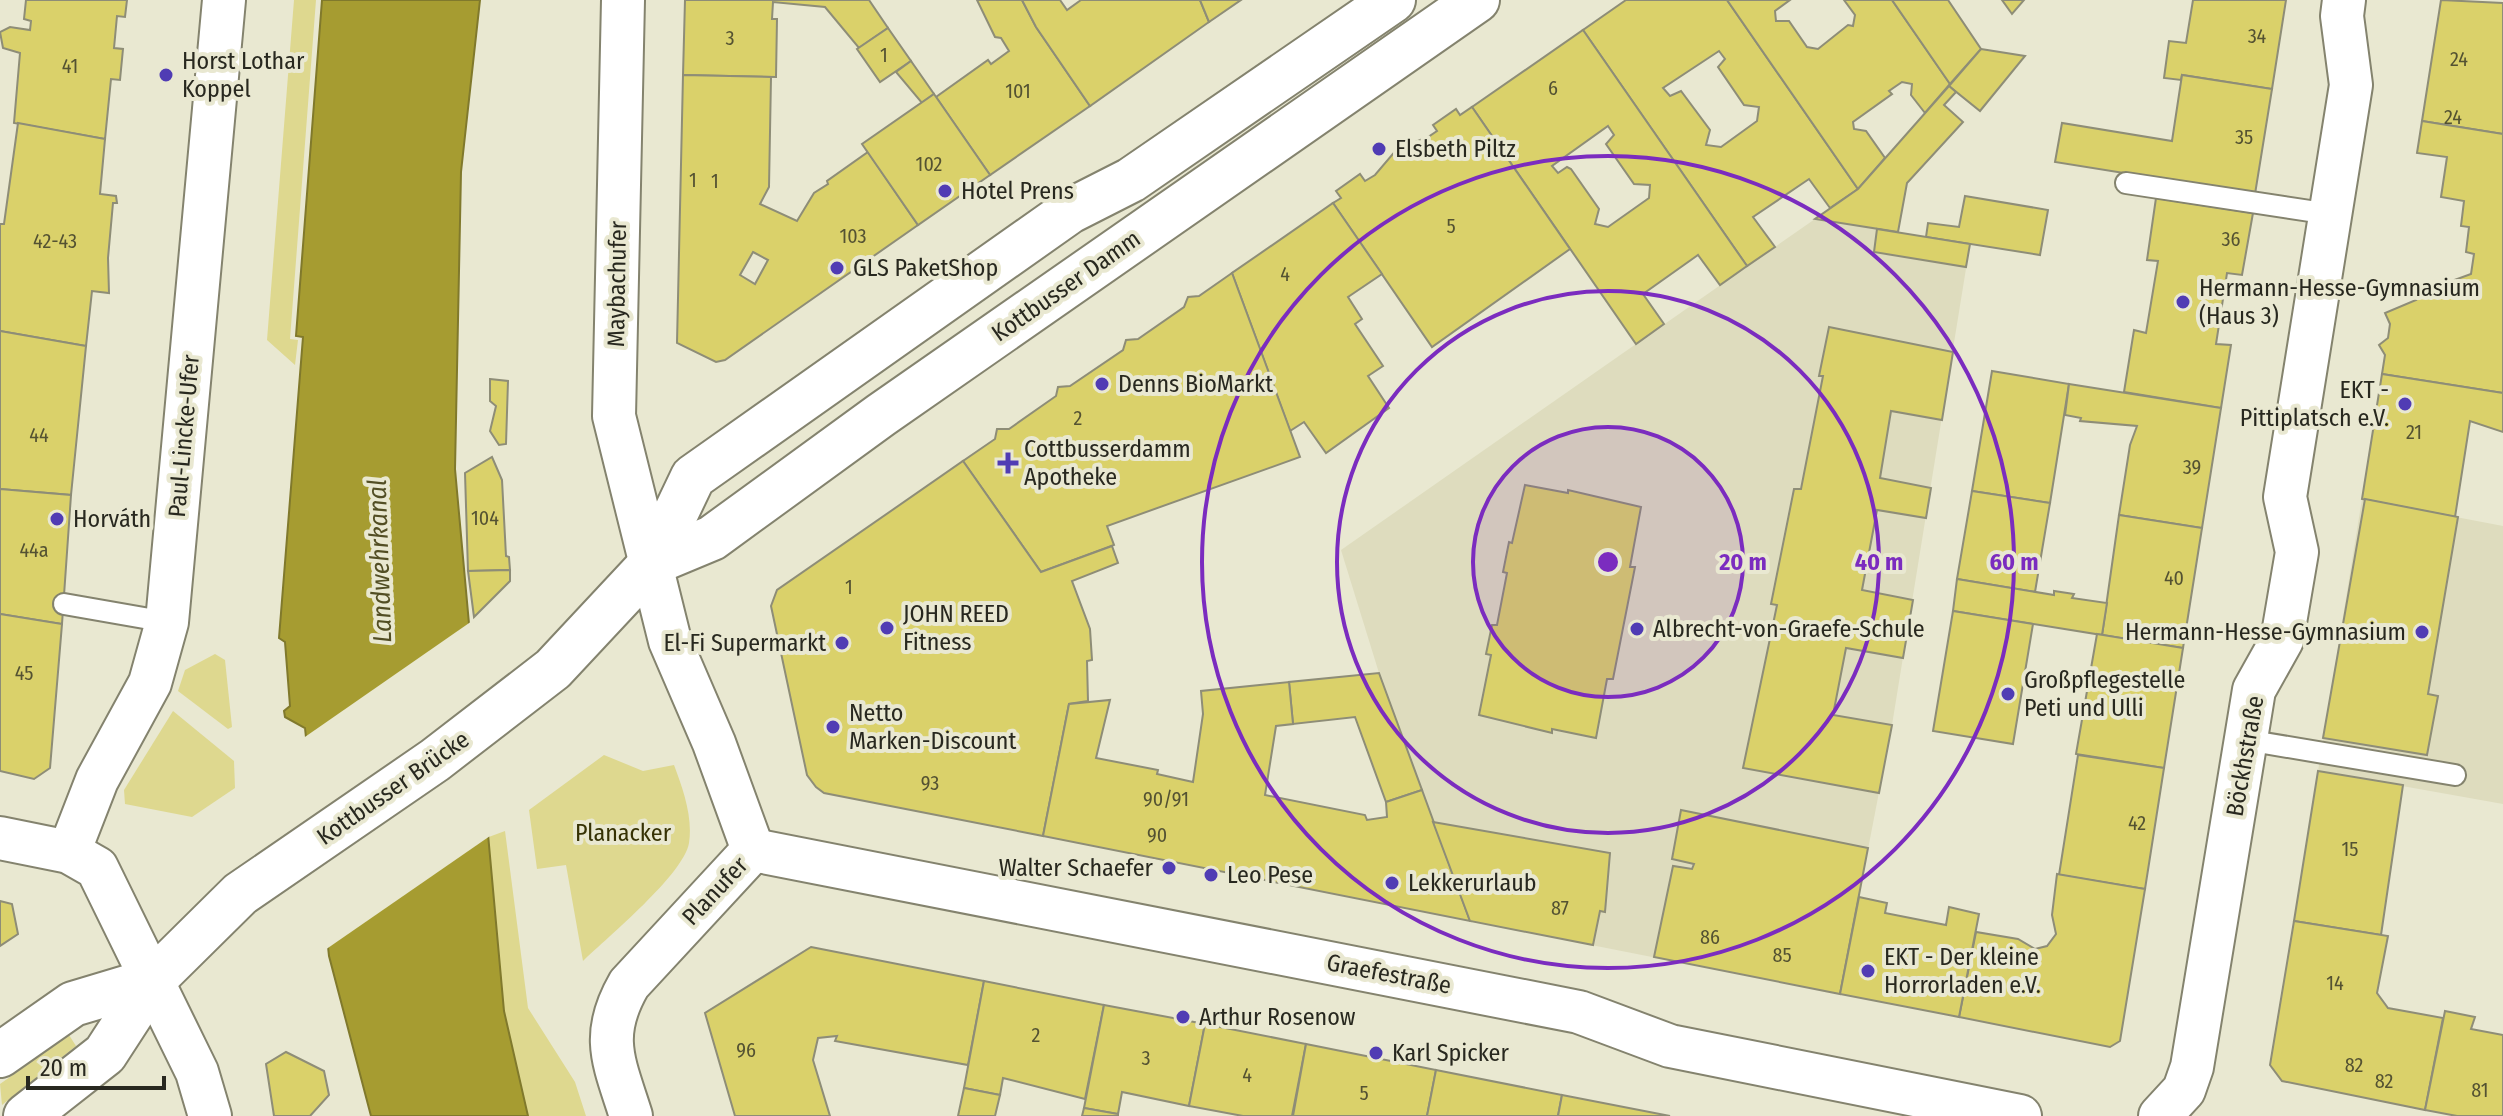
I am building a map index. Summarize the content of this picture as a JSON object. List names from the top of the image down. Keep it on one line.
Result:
{"streets":{"main road":["Kottbusser Damm","Kottbusser Brücke"],"street":["Maybachufer","Paul-Lincke-Ufer","Böckhstraße","Planufer","Graefestraße"]},"crossings":[["Maybachufer","Kottbusser Damm"],["Maybachufer","Planufer"],["Kottbusser Damm","Kottbusser Brücke"],["Kottbusser Damm","Planufer"],["Planufer","Graefestraße"]],"water":["Landwehrkanal"],"parks":["Planacker"],"places":{"other":["Horst Lothar Koppel","Elsbeth Piltz","Hotel Prens","GLS PaketShop","Hermann-Hesse-Gymnasium (Haus 3)","Denns BioMarkt","EKT - Pittiplatsch e.V.","Horváth","JOHN REED Fitness","Albrecht-von-Graefe-Schule","Hermann-Hesse-Gymnasium","El-Fi Supermarkt","Großpflegestelle Peti und Ulli","Netto Marken-Discount","Walter Schaefer","Leo Pese","Lekkerurlaub","EKT - Der kleine Horrorladen e.V.","Arthur Rosenow","Karl Spicker"],"health":["Cottbusserdamm Apotheke"]},"house_numbers":["34","3","1","24","41","6","101","24","35","102","1","1","5","103","36","42-43","4","2","21","44","39","104","44a","40","1","45","93","90/91","42","90","15","87","86","85","14","2","96","3","82","4","82","81","5"],"scale_bar":"20 m","rings":["20 m","40 m","60 m"]}
